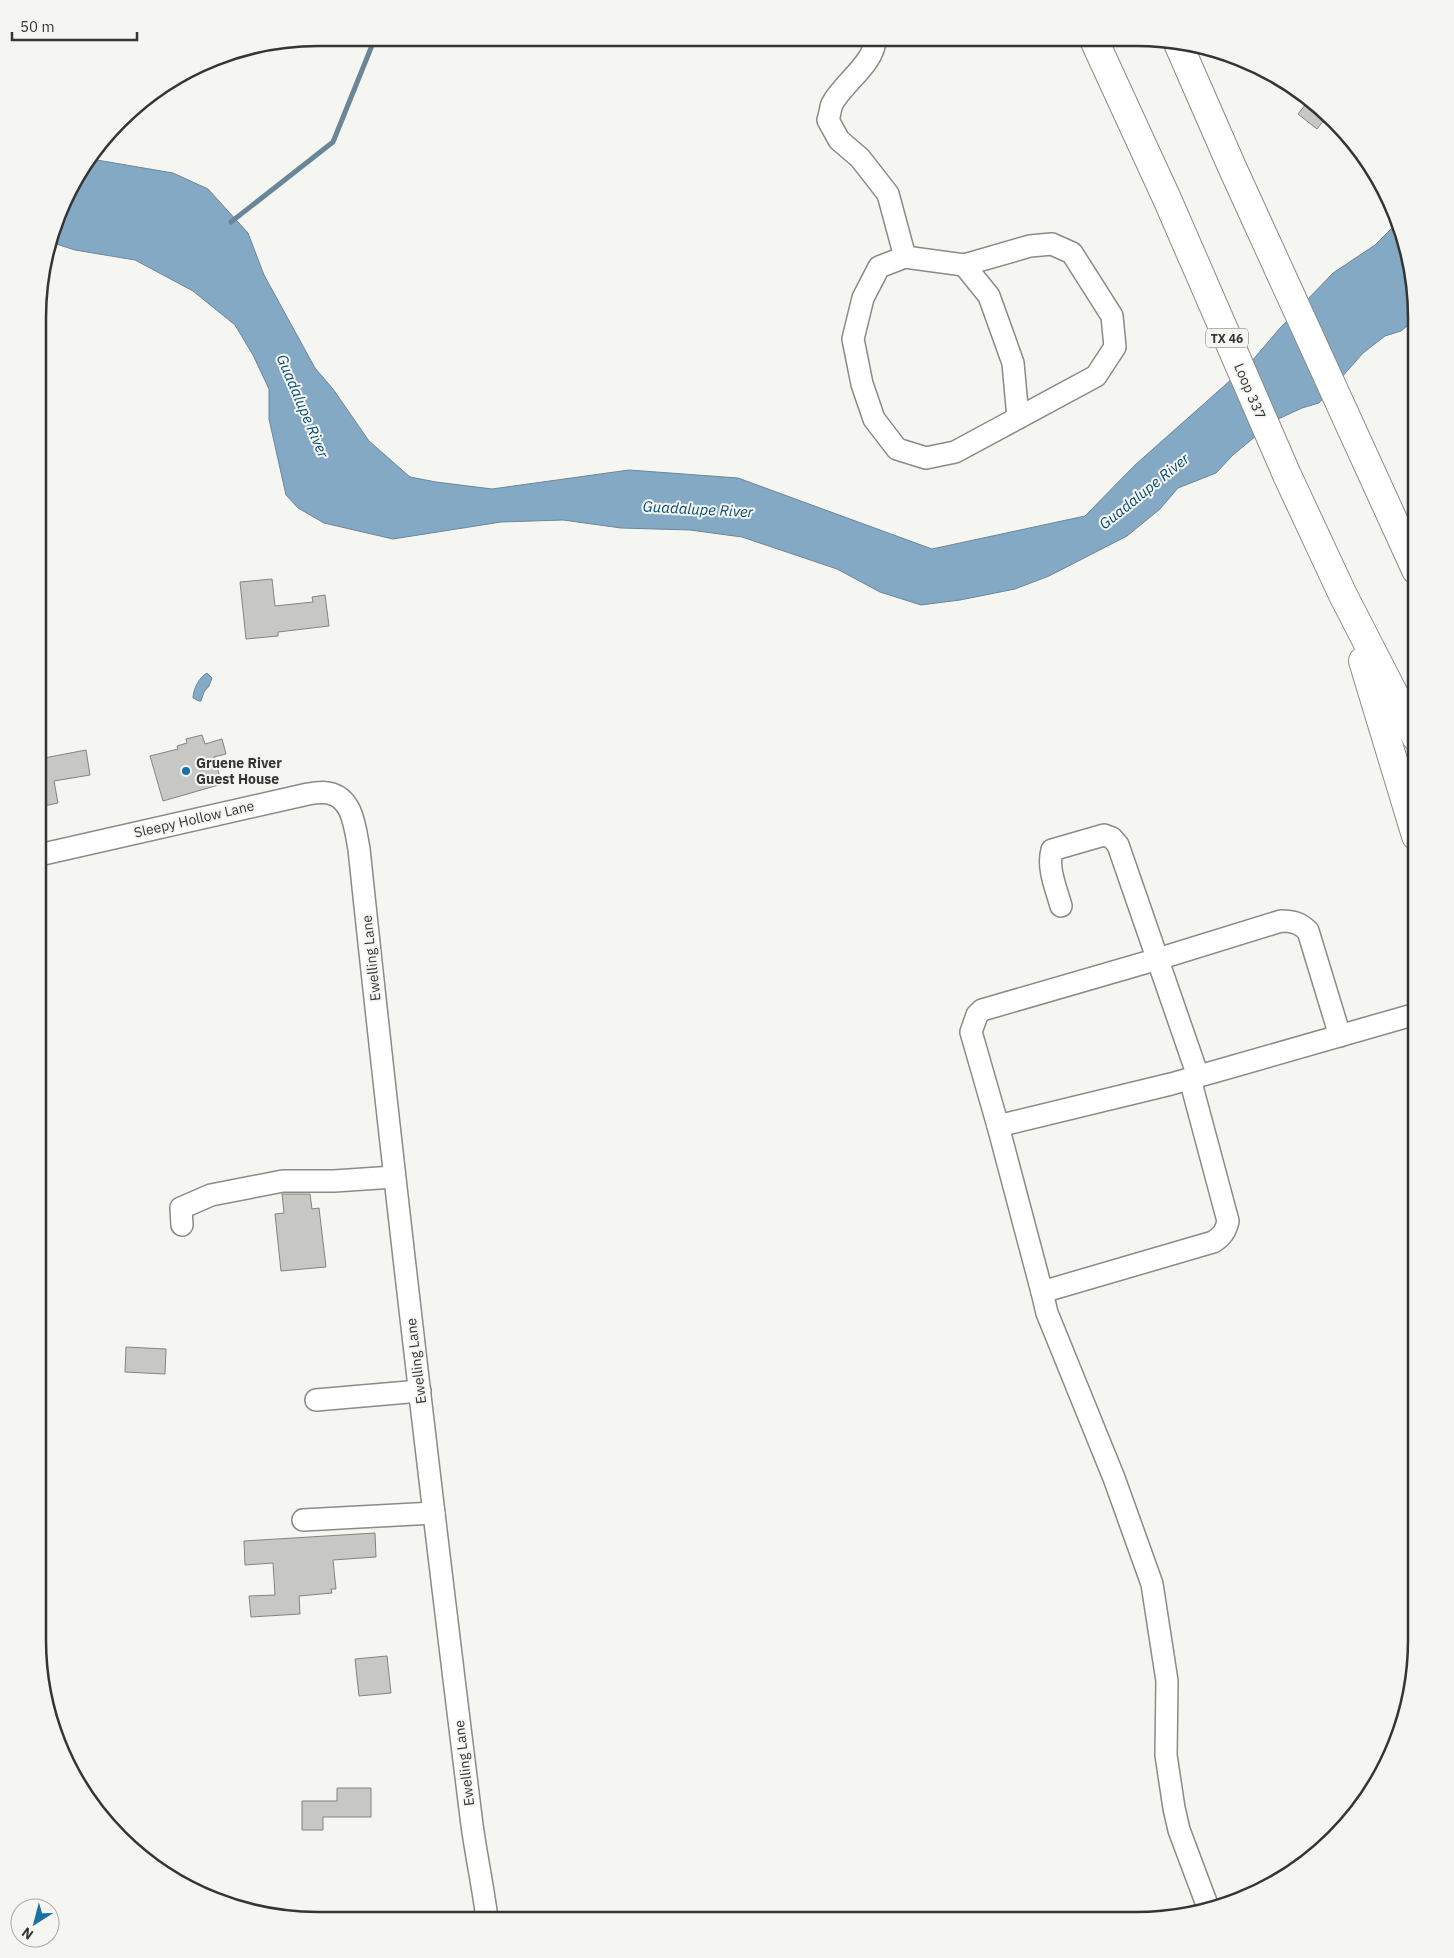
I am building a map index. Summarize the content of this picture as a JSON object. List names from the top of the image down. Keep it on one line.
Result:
{"streets":{"main road":["TX 46","Loop 337"],"street":["Sleepy Hollow Lane","Ewelling Lane"]},"crossings":[["Sleepy Hollow Lane","Ewelling Lane"]],"water":["Guadalupe River"],"places":["Gruene River Guest House"],"scale_bar":"50 m","north":"bottom left"}
